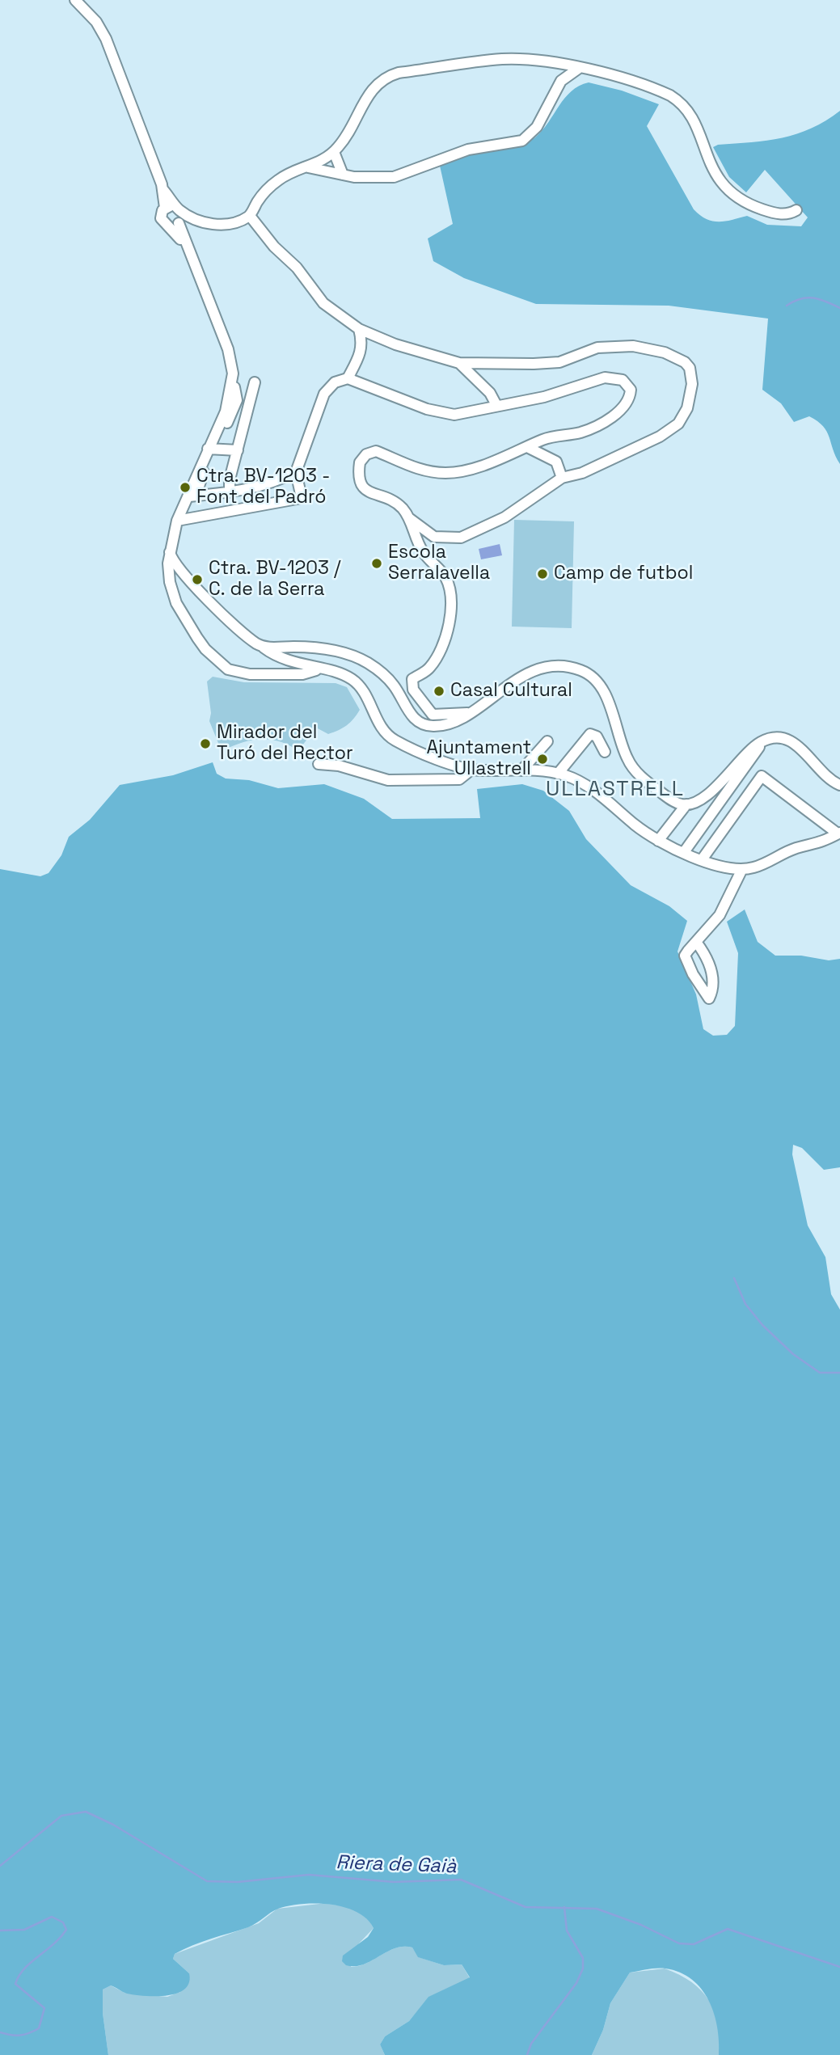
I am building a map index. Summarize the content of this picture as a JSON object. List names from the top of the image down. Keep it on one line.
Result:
{"districts":["ULLASTRELL"],"water":["Riera de Gaià"],"places":["Ctra. BV-1203 - Font del Padró","Escola Serralavella","Camp de futbol","Ctra. BV-1203 / C. de la Serra","Casal Cultural","Mirador del Turó del Rector","Ajuntament Ullastrell"]}
